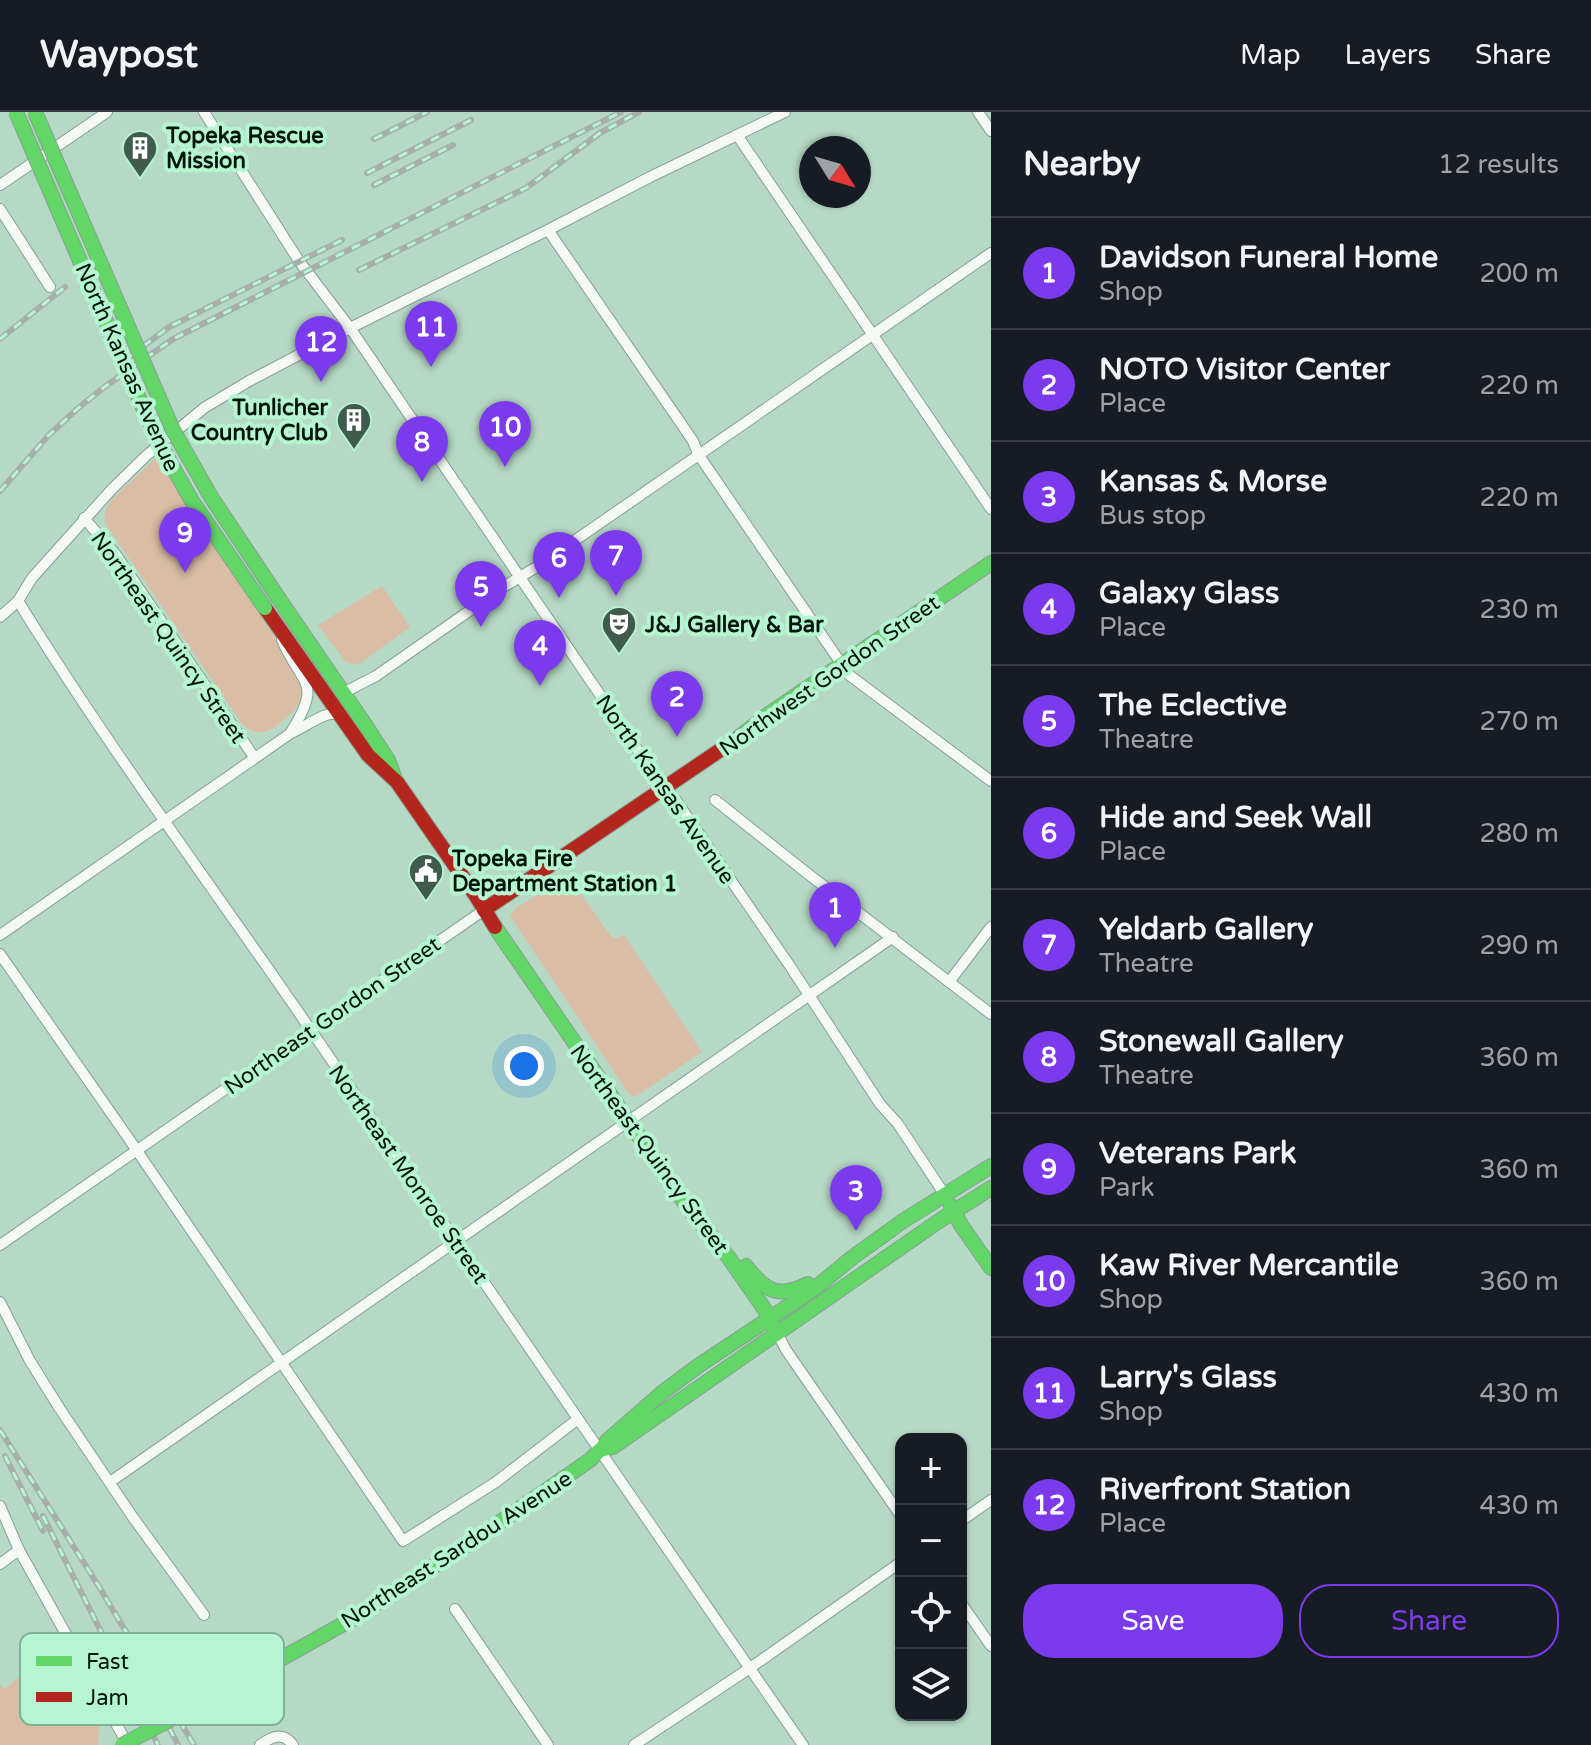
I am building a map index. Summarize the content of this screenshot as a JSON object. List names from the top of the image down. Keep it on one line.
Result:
{"streets":{"main road":["North Kansas Avenue","Northeast Quincy Street","Northwest Gordon Street","Northeast Gordon Street","Northeast Sardou Avenue"],"street":["Northeast Monroe Street"]},"crossings":[["North Kansas Avenue","Northeast Quincy Street"],["North Kansas Avenue","Northwest Gordon Street"],["North Kansas Avenue","Northeast Gordon Street"],["North Kansas Avenue","Northeast Sardou Avenue"],["Northeast Quincy Street","Northeast Gordon Street"],["Northeast Quincy Street","Northeast Sardou Avenue"],["Northwest Gordon Street","Northeast Gordon Street"],["Northeast Gordon Street","Northeast Monroe Street"],["Northeast Monroe Street","Northeast Sardou Avenue"]],"places":{"building":["Topeka Rescue Mission","Tunlicher Country Club"],"theatre":["J&J Gallery & Bar"],"public building":["Topeka Fire Department Station 1"]},"legend":["Fast","Jam"],"north":"bottom right","page":{"header":"Waypost","nav":["Map","Layers","Share"],"heading":["Nearby","12 results"],"list":[{"mark":"1","name":"Davidson Funeral Home","note":"Shop","value":"200 m"},{"mark":"2","name":"NOTO Visitor Center","note":"Place","value":"220 m"},{"mark":"3","name":"Kansas & Morse","note":"Bus stop","value":"220 m"},{"mark":"4","name":"Galaxy Glass","note":"Place","value":"230 m"},{"mark":"5","name":"The Eclective","note":"Theatre","value":"270 m"},{"mark":"6","name":"Hide and Seek Wall","note":"Place","value":"280 m"},{"mark":"7","name":"Yeldarb Gallery","note":"Theatre","value":"290 m"},{"mark":"8","name":"Stonewall Gallery","note":"Theatre","value":"360 m"},{"mark":"9","name":"Veterans Park","note":"Park","value":"360 m"},{"mark":"10","name":"Kaw River Mercantile","note":"Shop","value":"360 m"},{"mark":"11","name":"Larry's Glass","note":"Shop","value":"430 m"},{"mark":"12","name":"Riverfront Station","note":"Place","value":"430 m"}],"pins":["11","12","10","8","9","7","6","5","4","2","1","3"],"map_buttons":["+","−"],"buttons":["Save","Share"]}}
